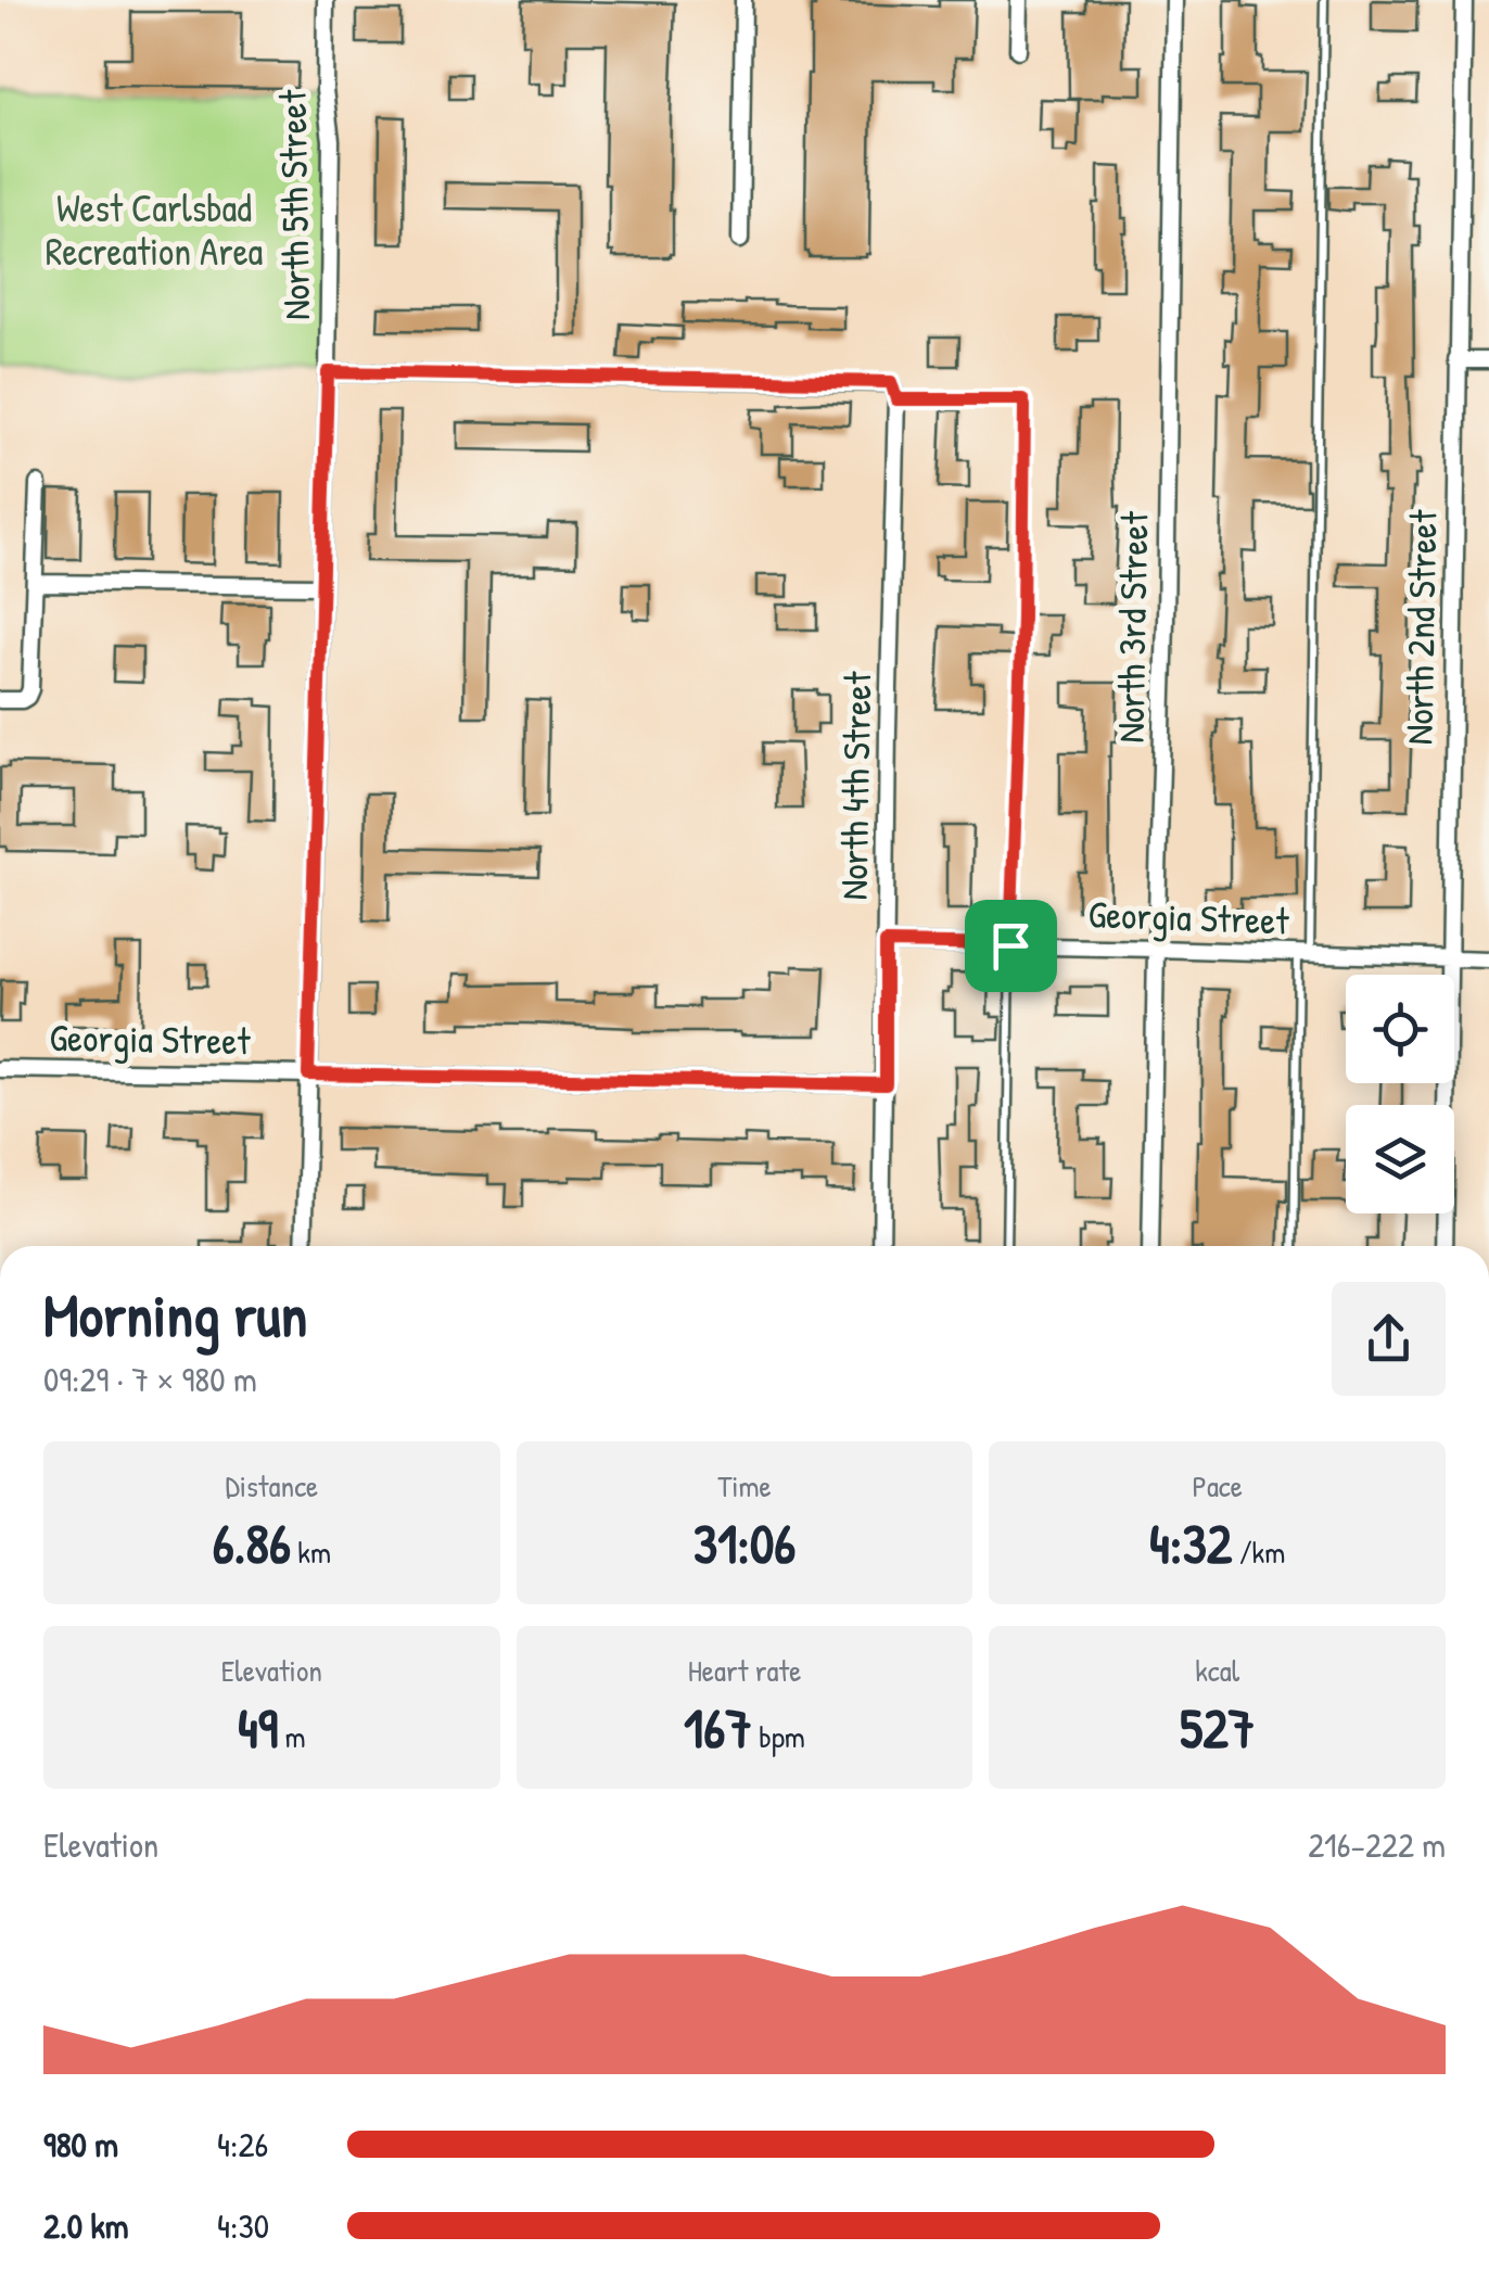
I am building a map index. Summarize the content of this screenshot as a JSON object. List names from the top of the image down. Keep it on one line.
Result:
{"streets":{"street":["North 5th Street","North 3rd Street","North 2nd Street","North 4th Street","Georgia Street"]},"crossings":[["North 5th Street","Georgia Street"],["North 3rd Street","Georgia Street"],["North 2nd Street","Georgia Street"],["North 4th Street","Georgia Street"]],"parks":["West Carlsbad Recreation Area"],"page":{"heading":["Morning run","09:29 · 7 × 980 m"],"stats":[["Distance","6.86 km"],["Time","31:06"],["Pace","4:32 /km"],["Elevation","49 m"],["Heart rate","167 bpm"],["kcal","527"]],"chart":["Elevation","216–222 m"],"list":[{"name":"980 m","note":"4:26"},{"name":"2.0 km","note":"4:30"}]}}
